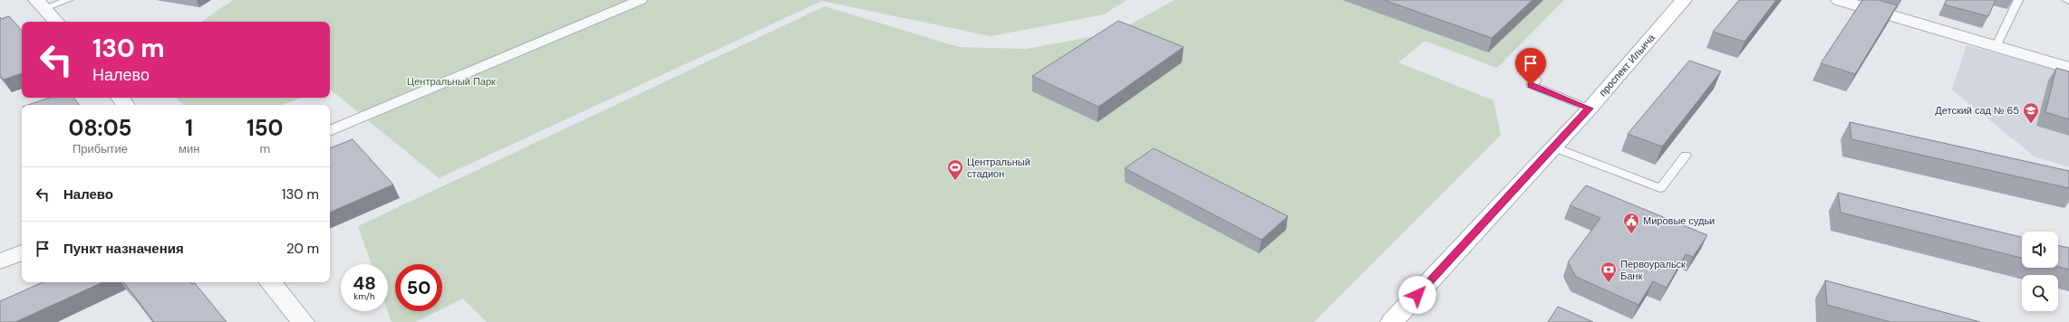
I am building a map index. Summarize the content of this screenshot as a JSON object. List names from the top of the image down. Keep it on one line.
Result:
{"streets":{"main road":["проспект Ильича"]},"parks":["Центральный Парк"],"places":{"school or university":["Детский сад № 65"],"sports":["Центральный стадион"],"public building":["Мировые судьи"],"bank":["Первоуральск Банк"]},"page":{"turn":["130 m","Налево"],"eta":["08:05","Прибытие","1","мин","150","m"],"list":[{"name":"Налево","value":"130 m"},{"name":"Пункт назначения","value":"20 m"}],"speed":"48 km/h","limit":"50"}}
